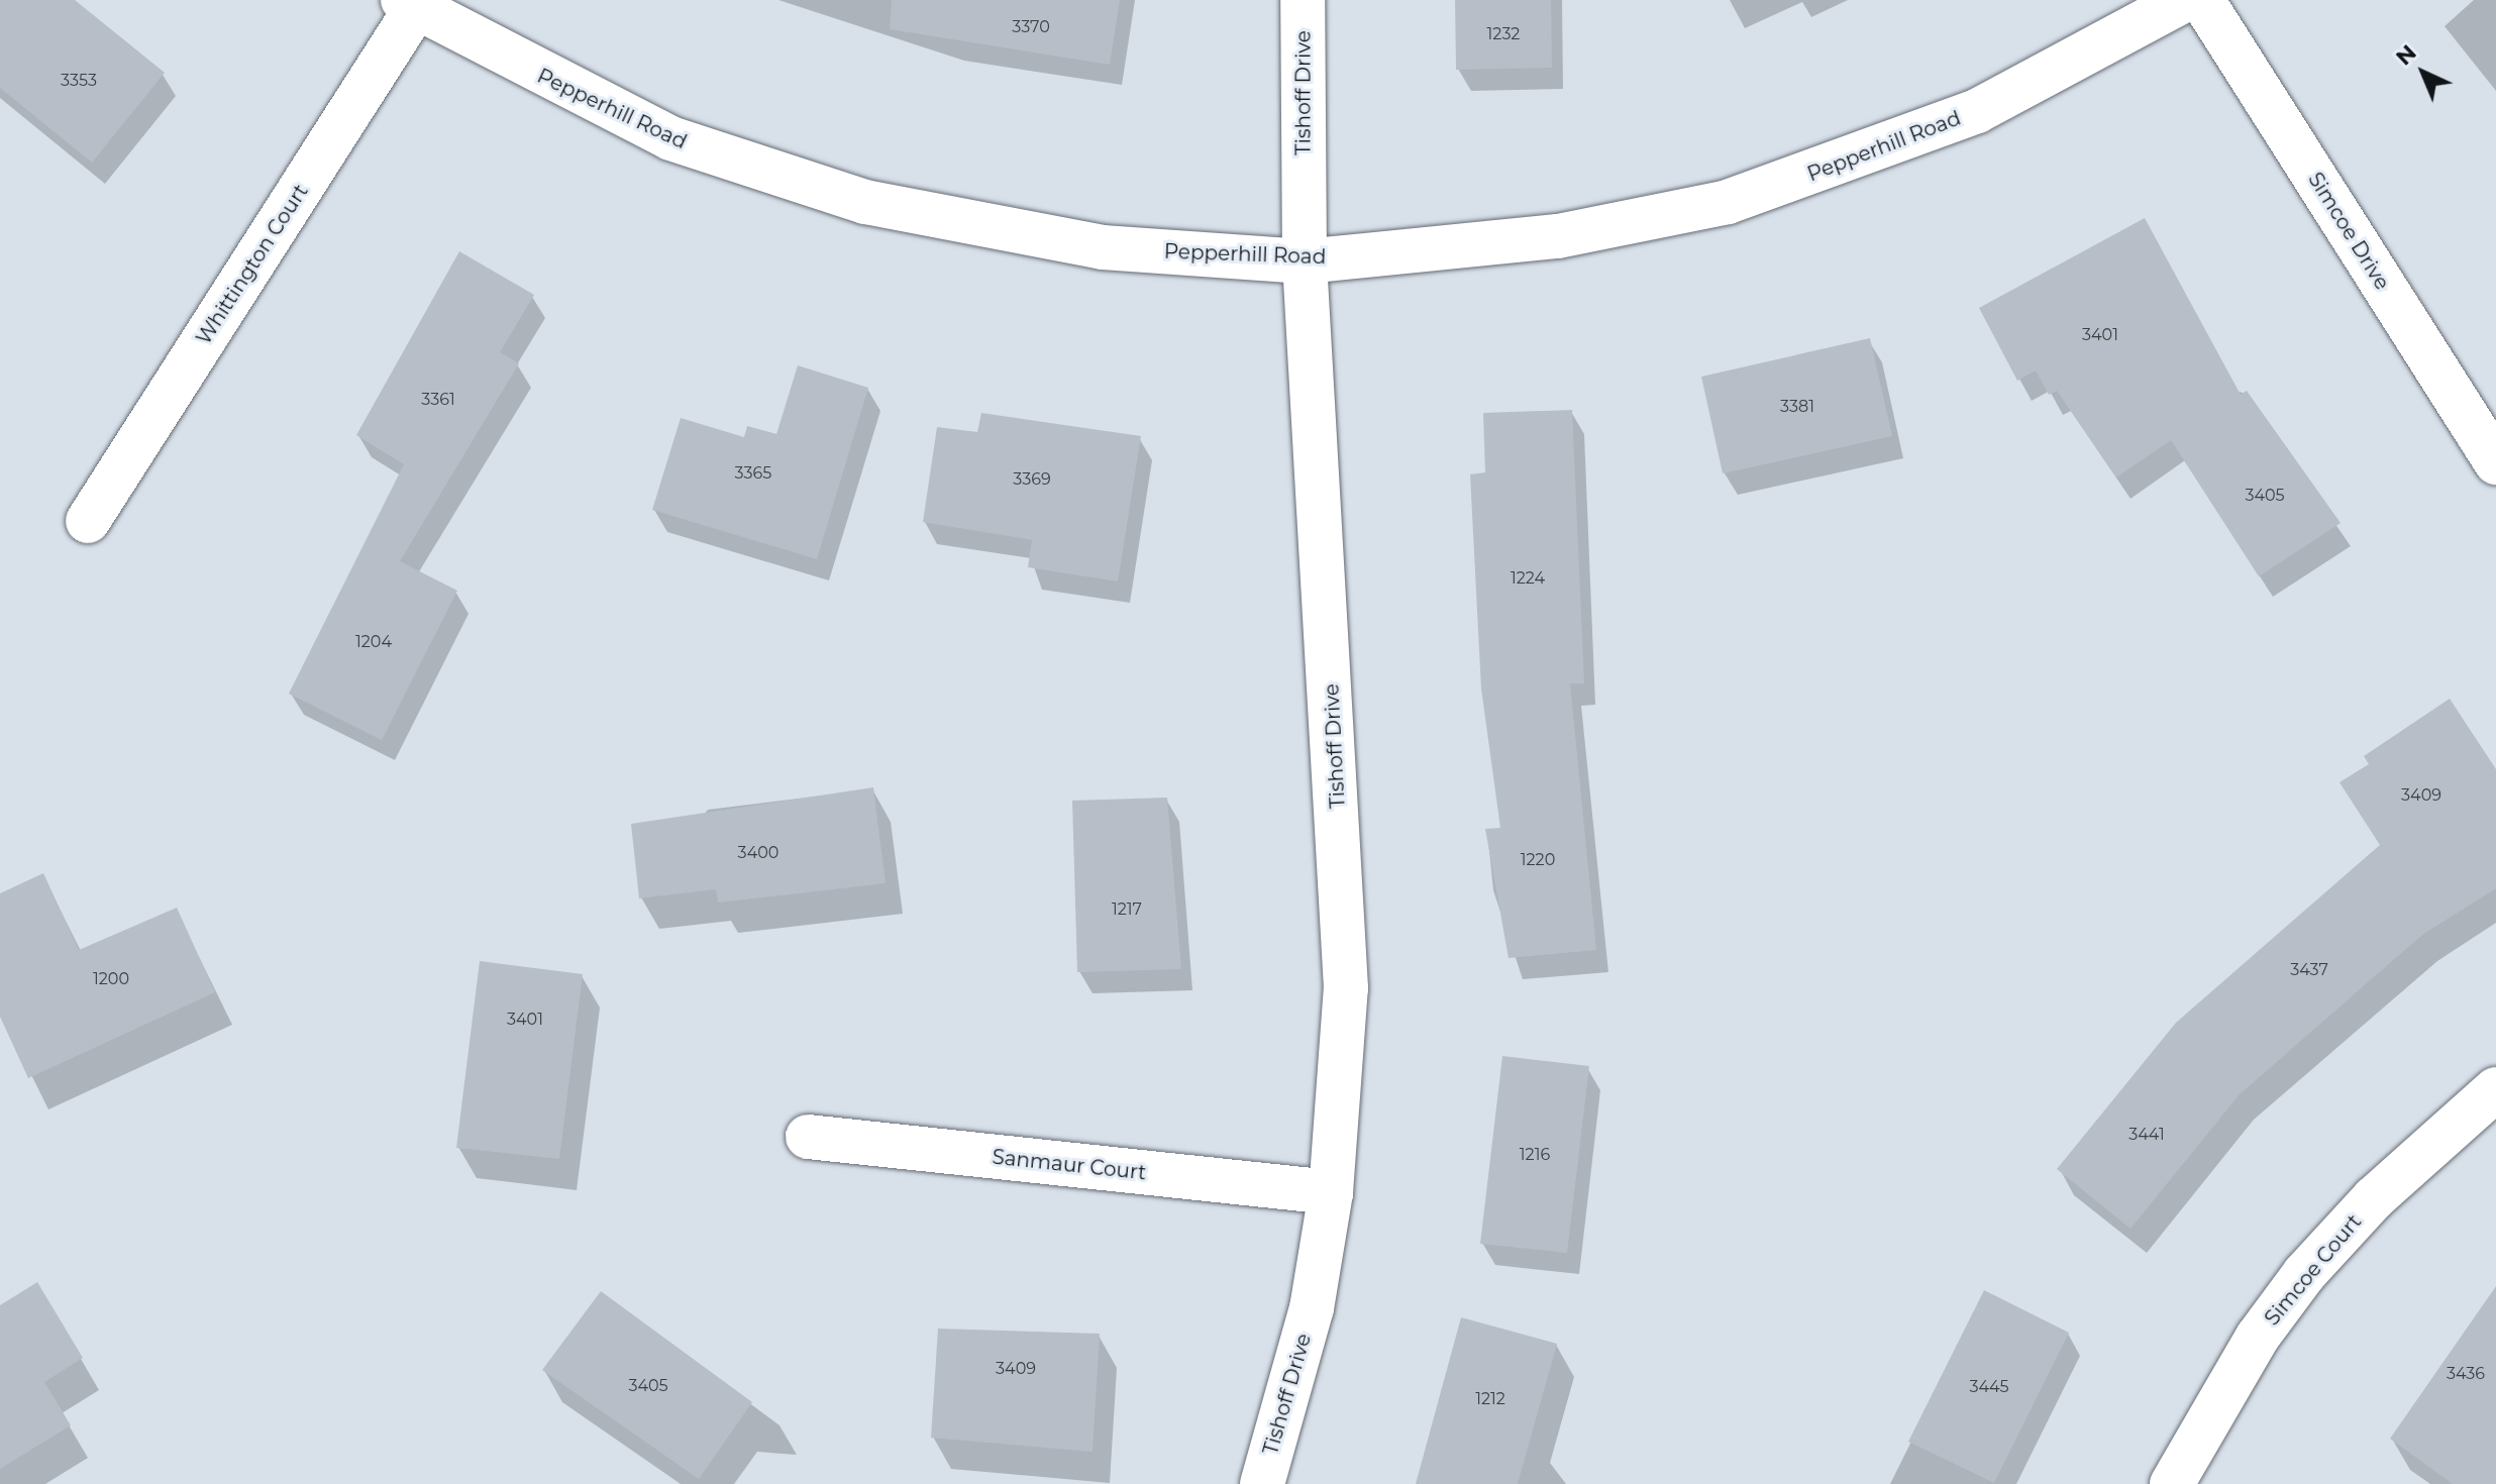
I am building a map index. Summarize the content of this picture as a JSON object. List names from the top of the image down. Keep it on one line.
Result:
{"streets":{"street":["Tishoff Drive","Pepperhill Road","Simcoe Drive","Whittington Court","Sanmaur Court","Simcoe Court"]},"crossings":[["Tishoff Drive","Pepperhill Road"],["Tishoff Drive","Sanmaur Court"],["Pepperhill Road","Whittington Court"]],"house_numbers":["3370","1232","3353","3401","3361","3381","3365","3369","3405","1224","1204","3409","3400","1220","1217","3437","1200","3401","3441","1216","3409","3436","3405","3445","1212"],"north":"top left"}
